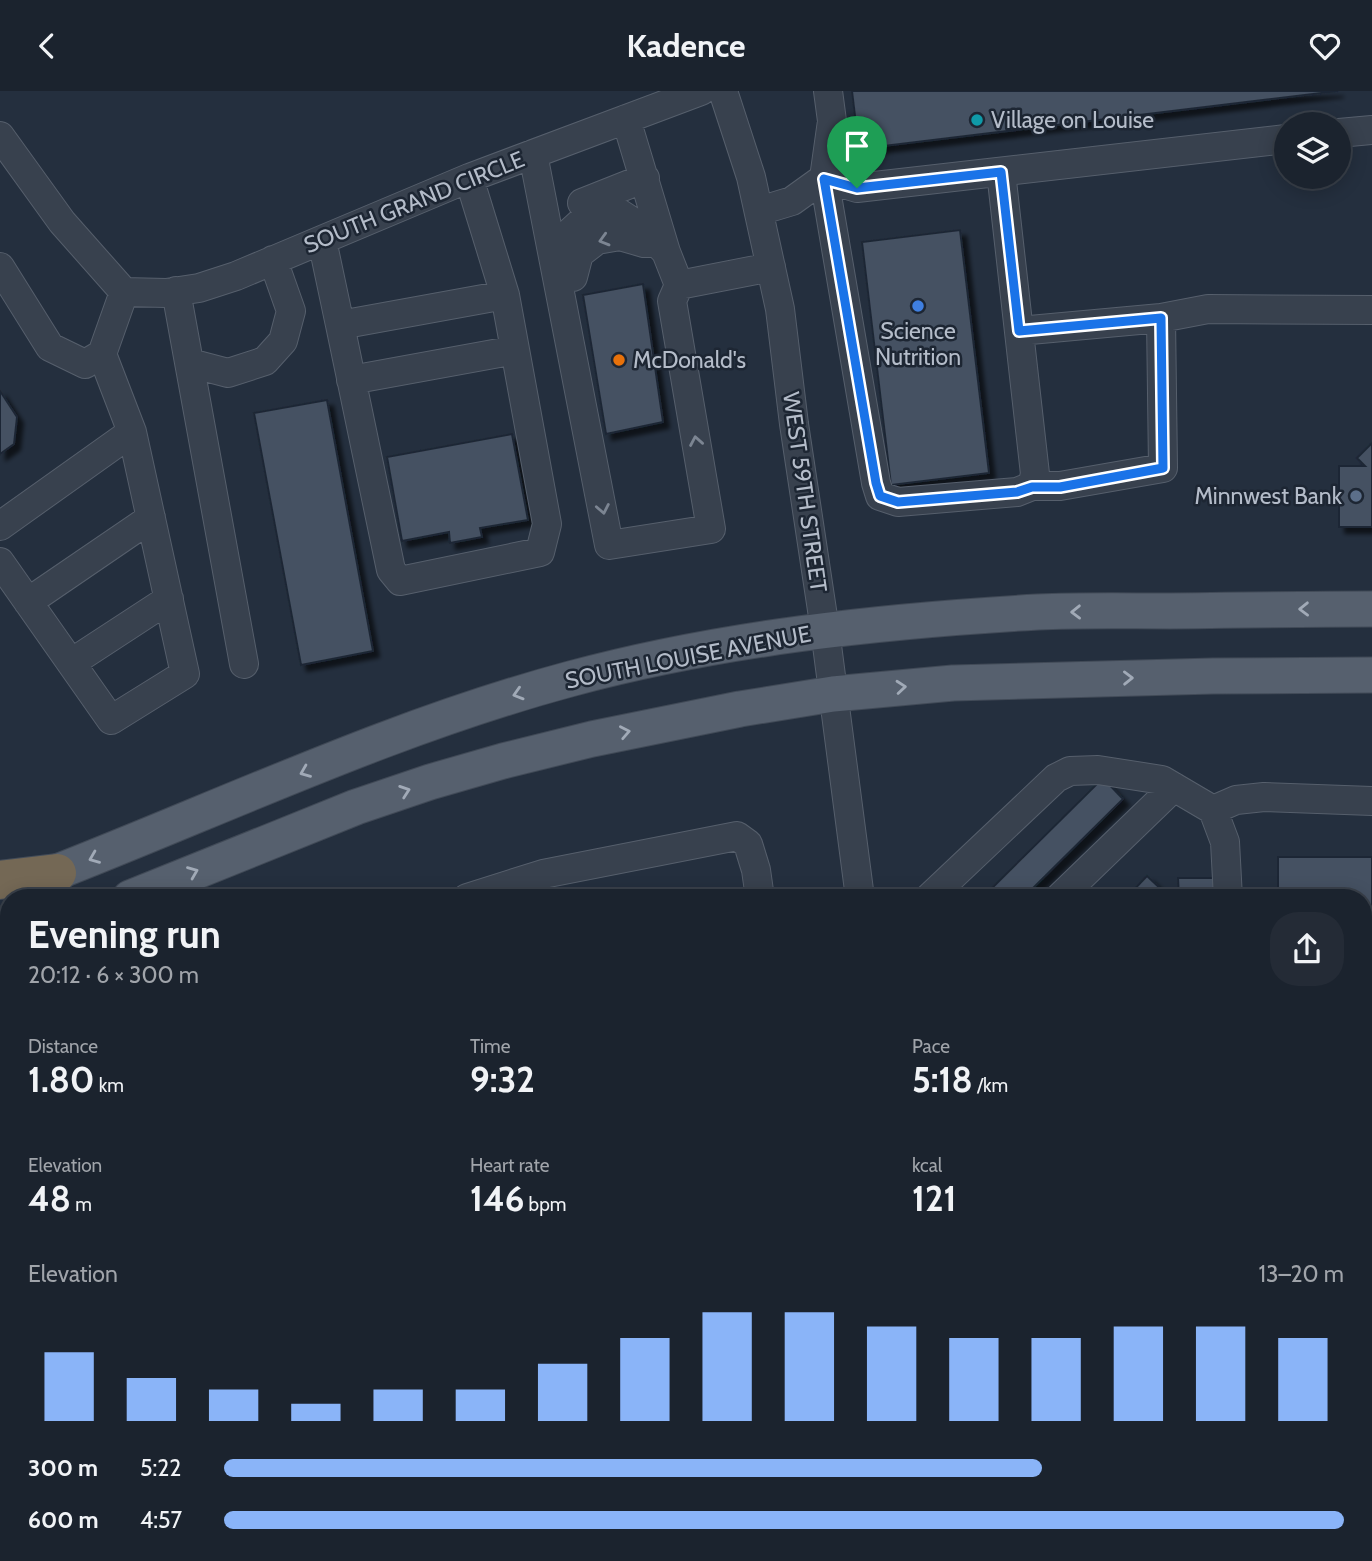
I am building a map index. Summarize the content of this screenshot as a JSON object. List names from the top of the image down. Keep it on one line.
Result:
{"streets":{"main road":["SOUTH LOUISE AVENUE"],"street":["SOUTH GRAND CIRCLE","WEST 59TH STREET"]},"crossings":[["WEST 59TH STREET","SOUTH LOUISE AVENUE"]],"places":["Village on Louise","Science Nutrition","McDonald's","Minnwest Bank"],"page":{"header":"Kadence","heading":["Evening run","20:12 · 6 × 300 m"],"stats":[["Distance","1.80 km"],["Time","9:32"],["Pace","5:18 /km"],["Elevation","48 m"],["Heart rate","146 bpm"],["kcal","121"]],"chart":["Elevation","13–20 m"],"list":[{"name":"300 m","note":"5:22"},{"name":"600 m","note":"4:57"}]}}
